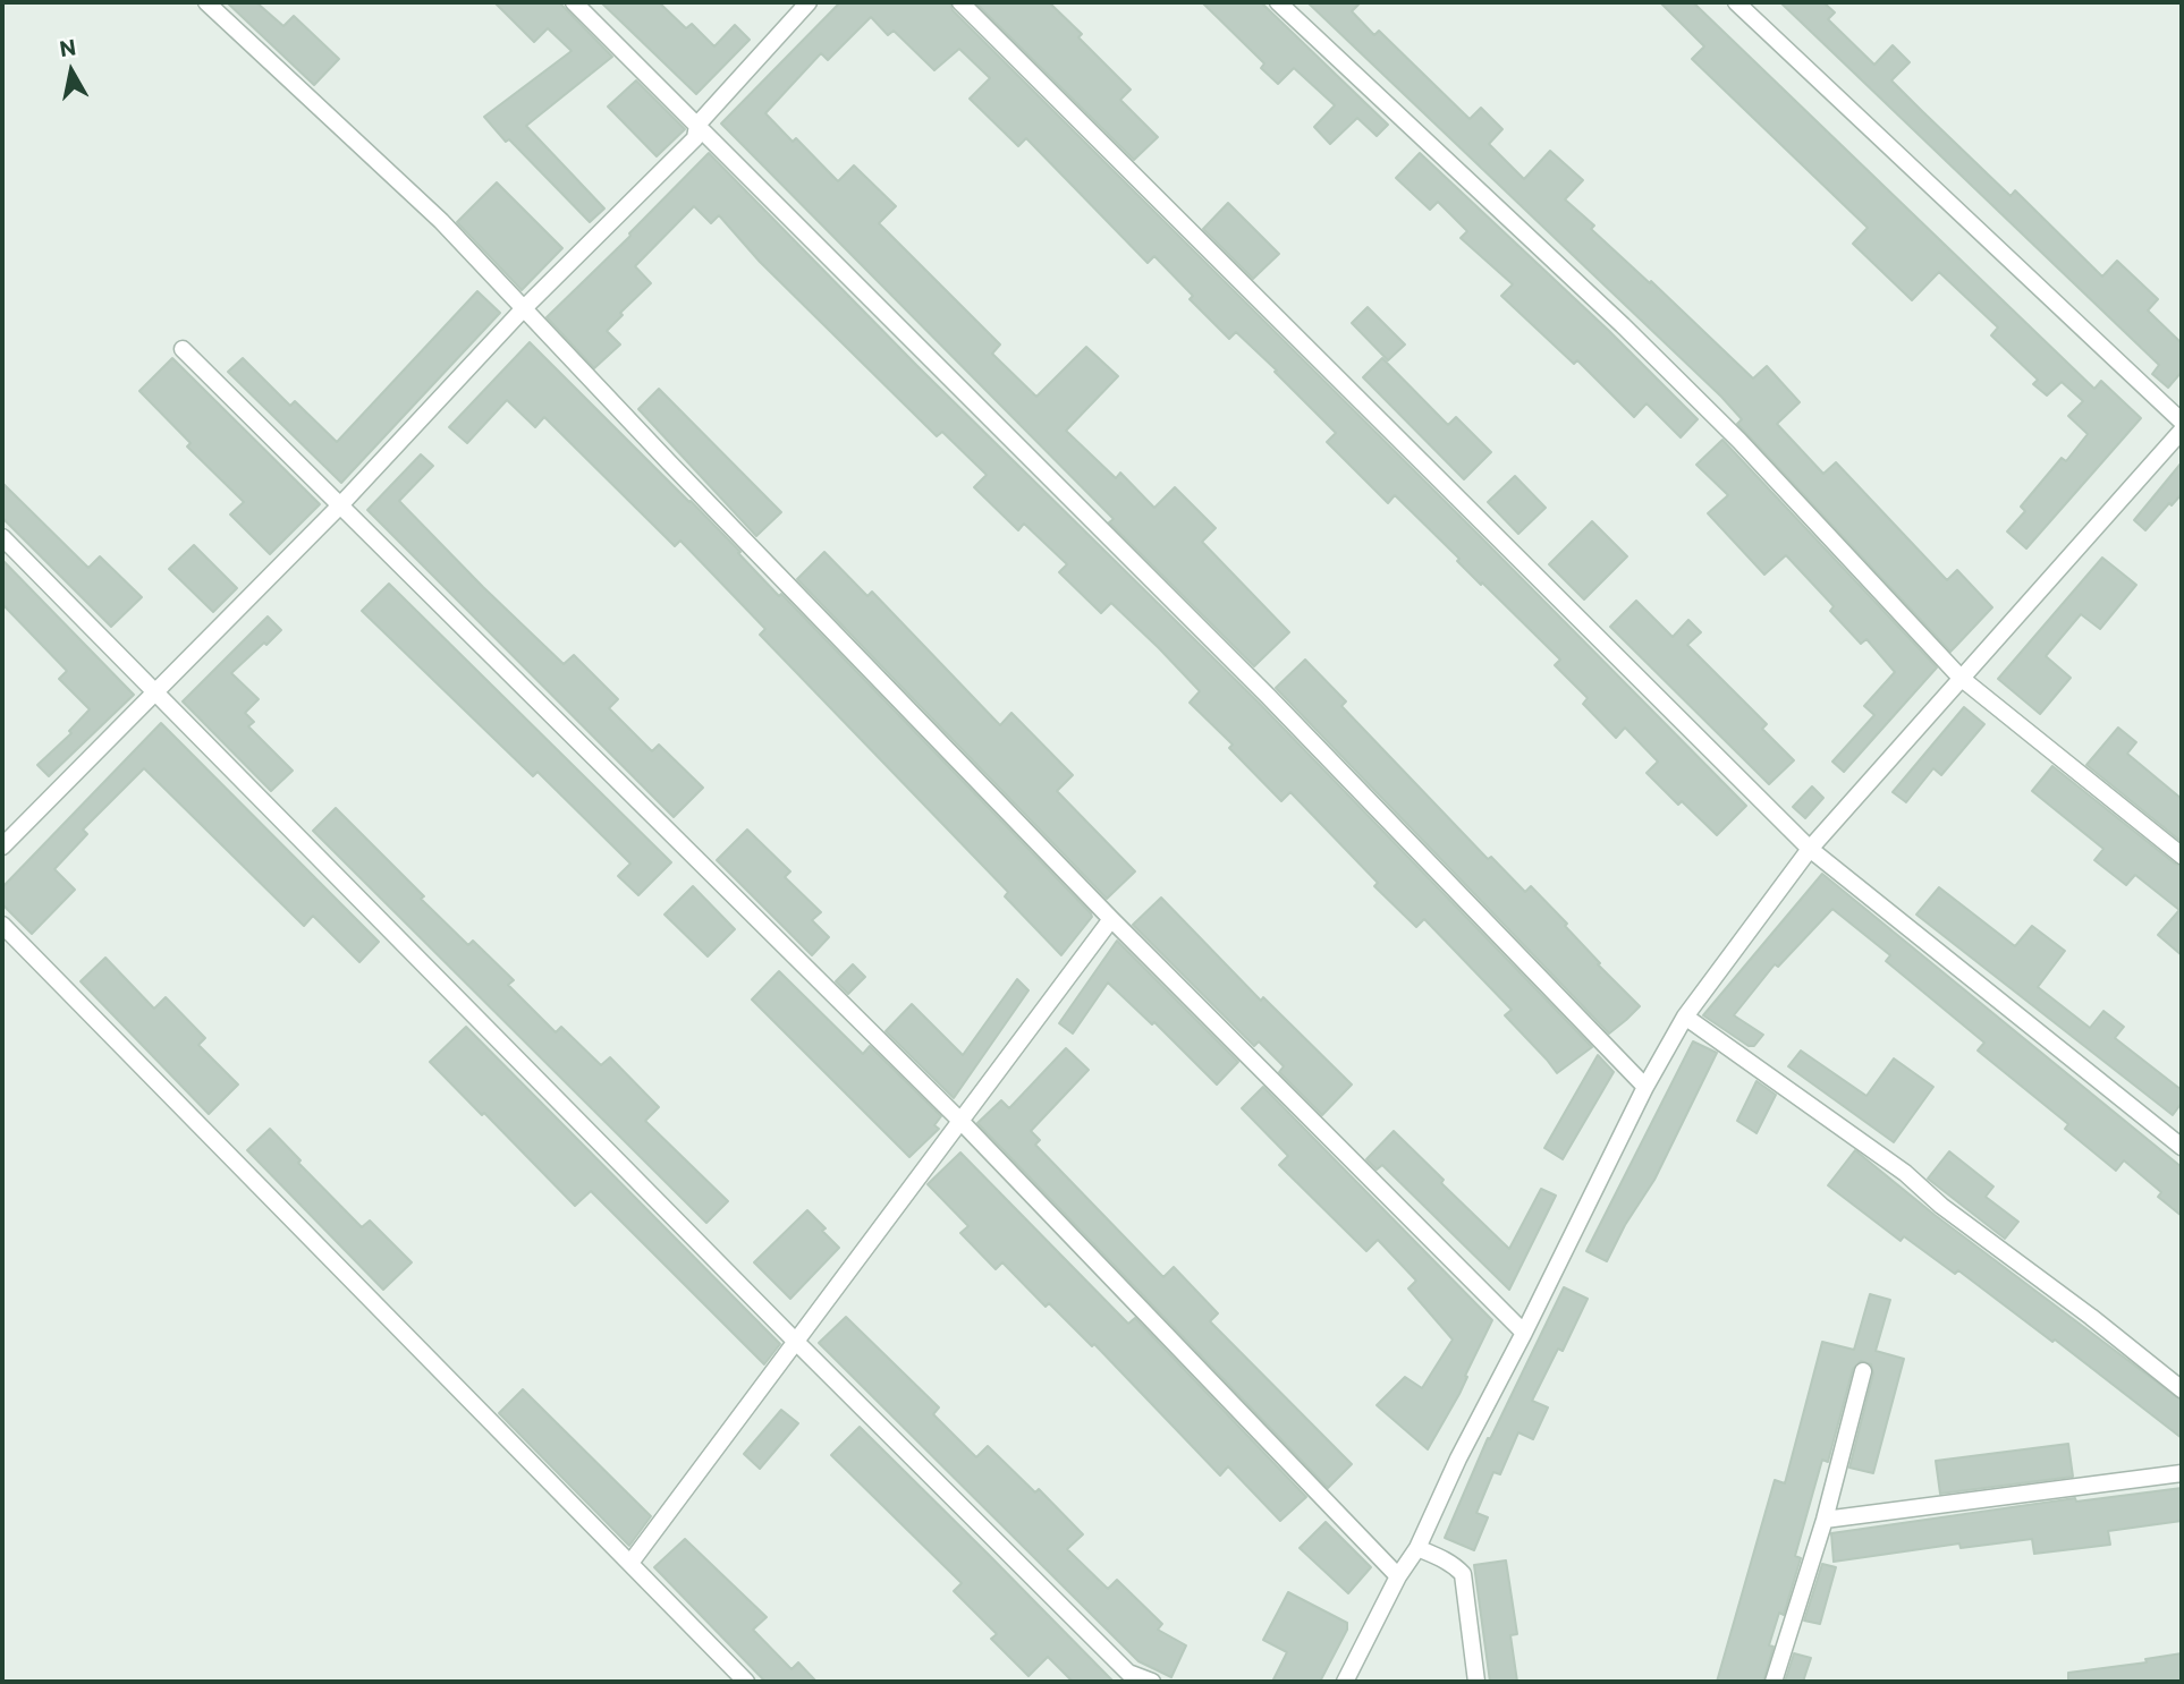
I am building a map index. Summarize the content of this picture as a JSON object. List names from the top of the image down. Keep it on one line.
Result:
{"north":"top"}
